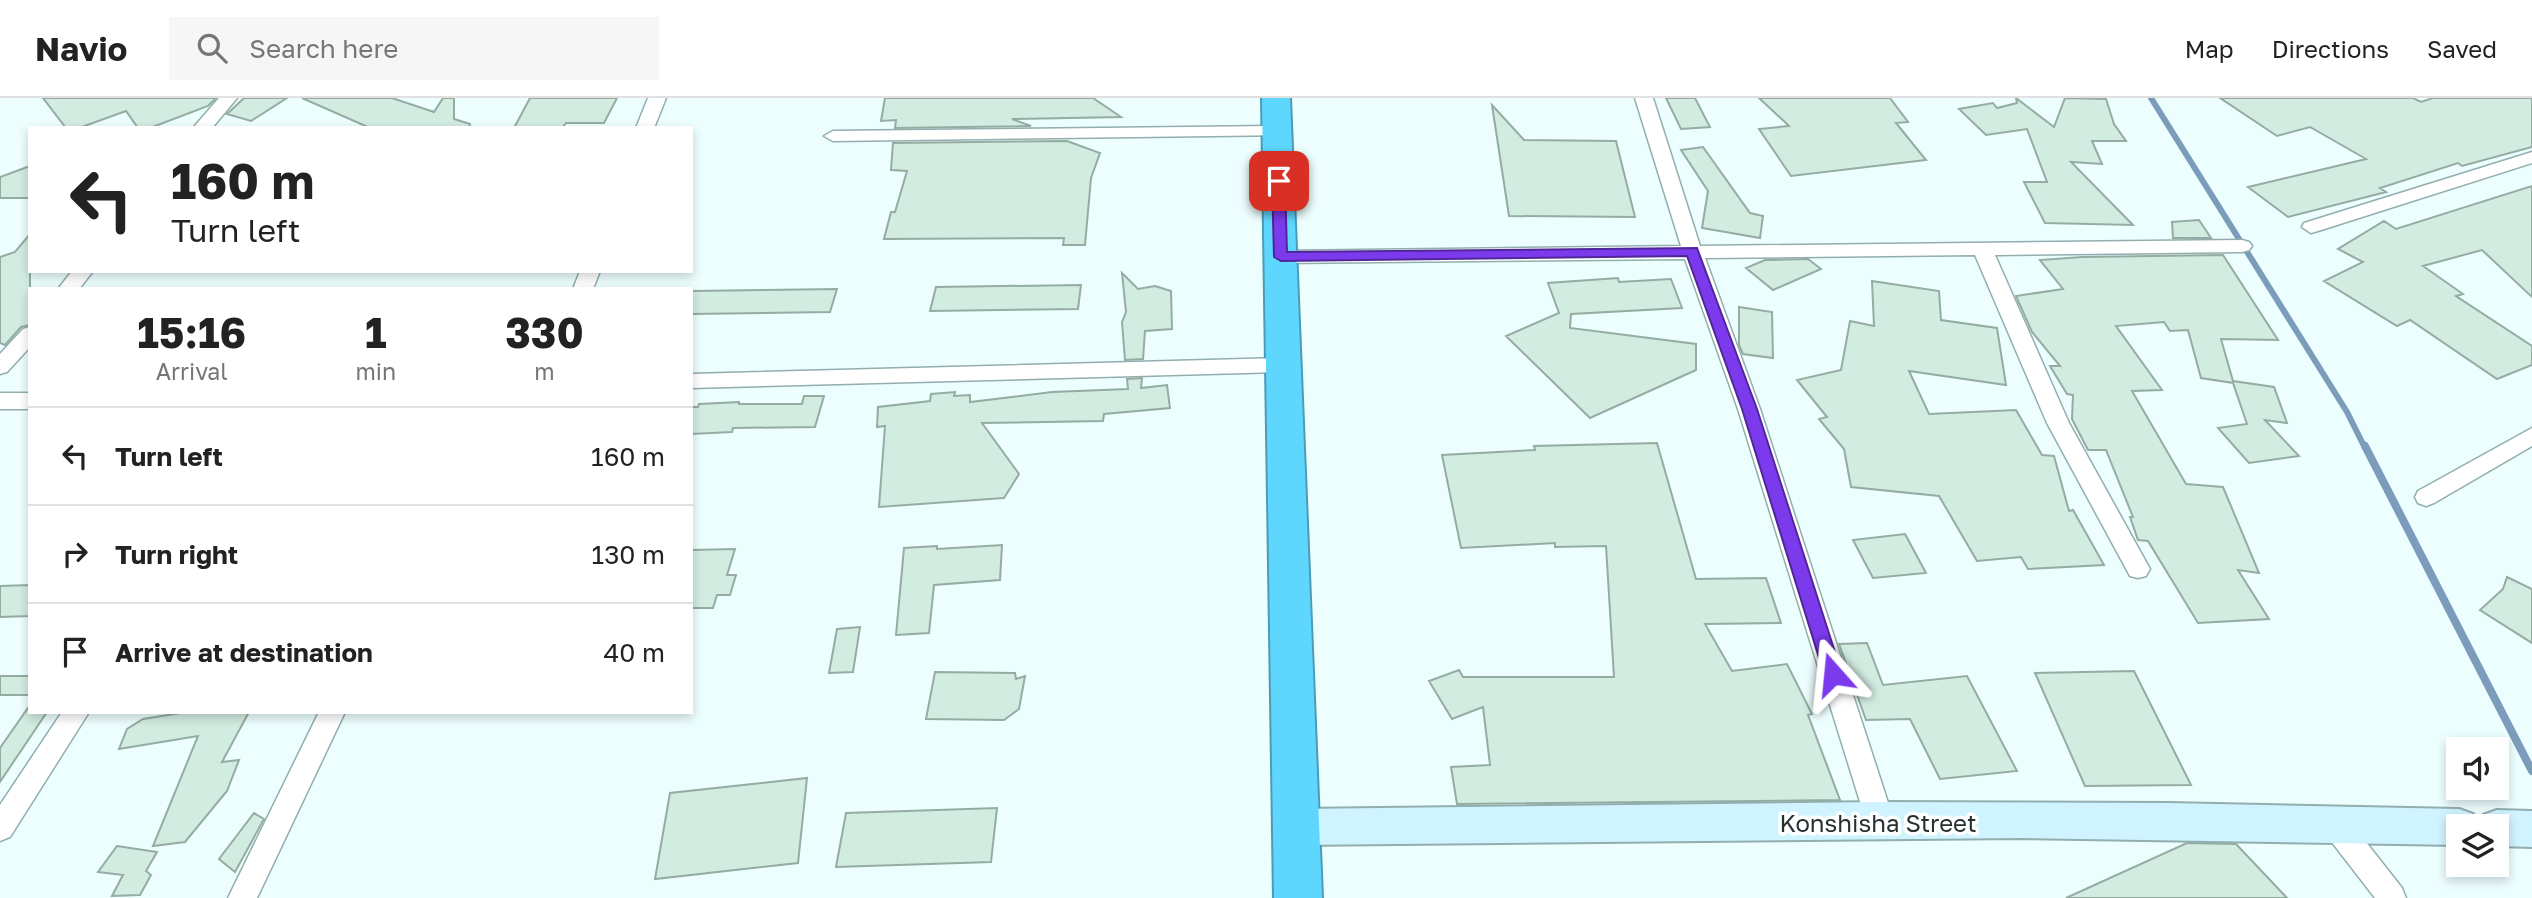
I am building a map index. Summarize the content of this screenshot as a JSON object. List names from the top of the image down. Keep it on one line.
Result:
{"streets":{"street":["Konshisha Street"]},"page":{"header":"Navio","search":"Search here","nav":["Map","Directions","Saved"],"turn":["160 m","Turn left"],"eta":["15:16","Arrival","1","min","330","m"],"list":[{"name":"Turn left","value":"160 m"},{"name":"Turn right","value":"130 m"},{"name":"Arrive at destination","value":"40 m"}]}}
